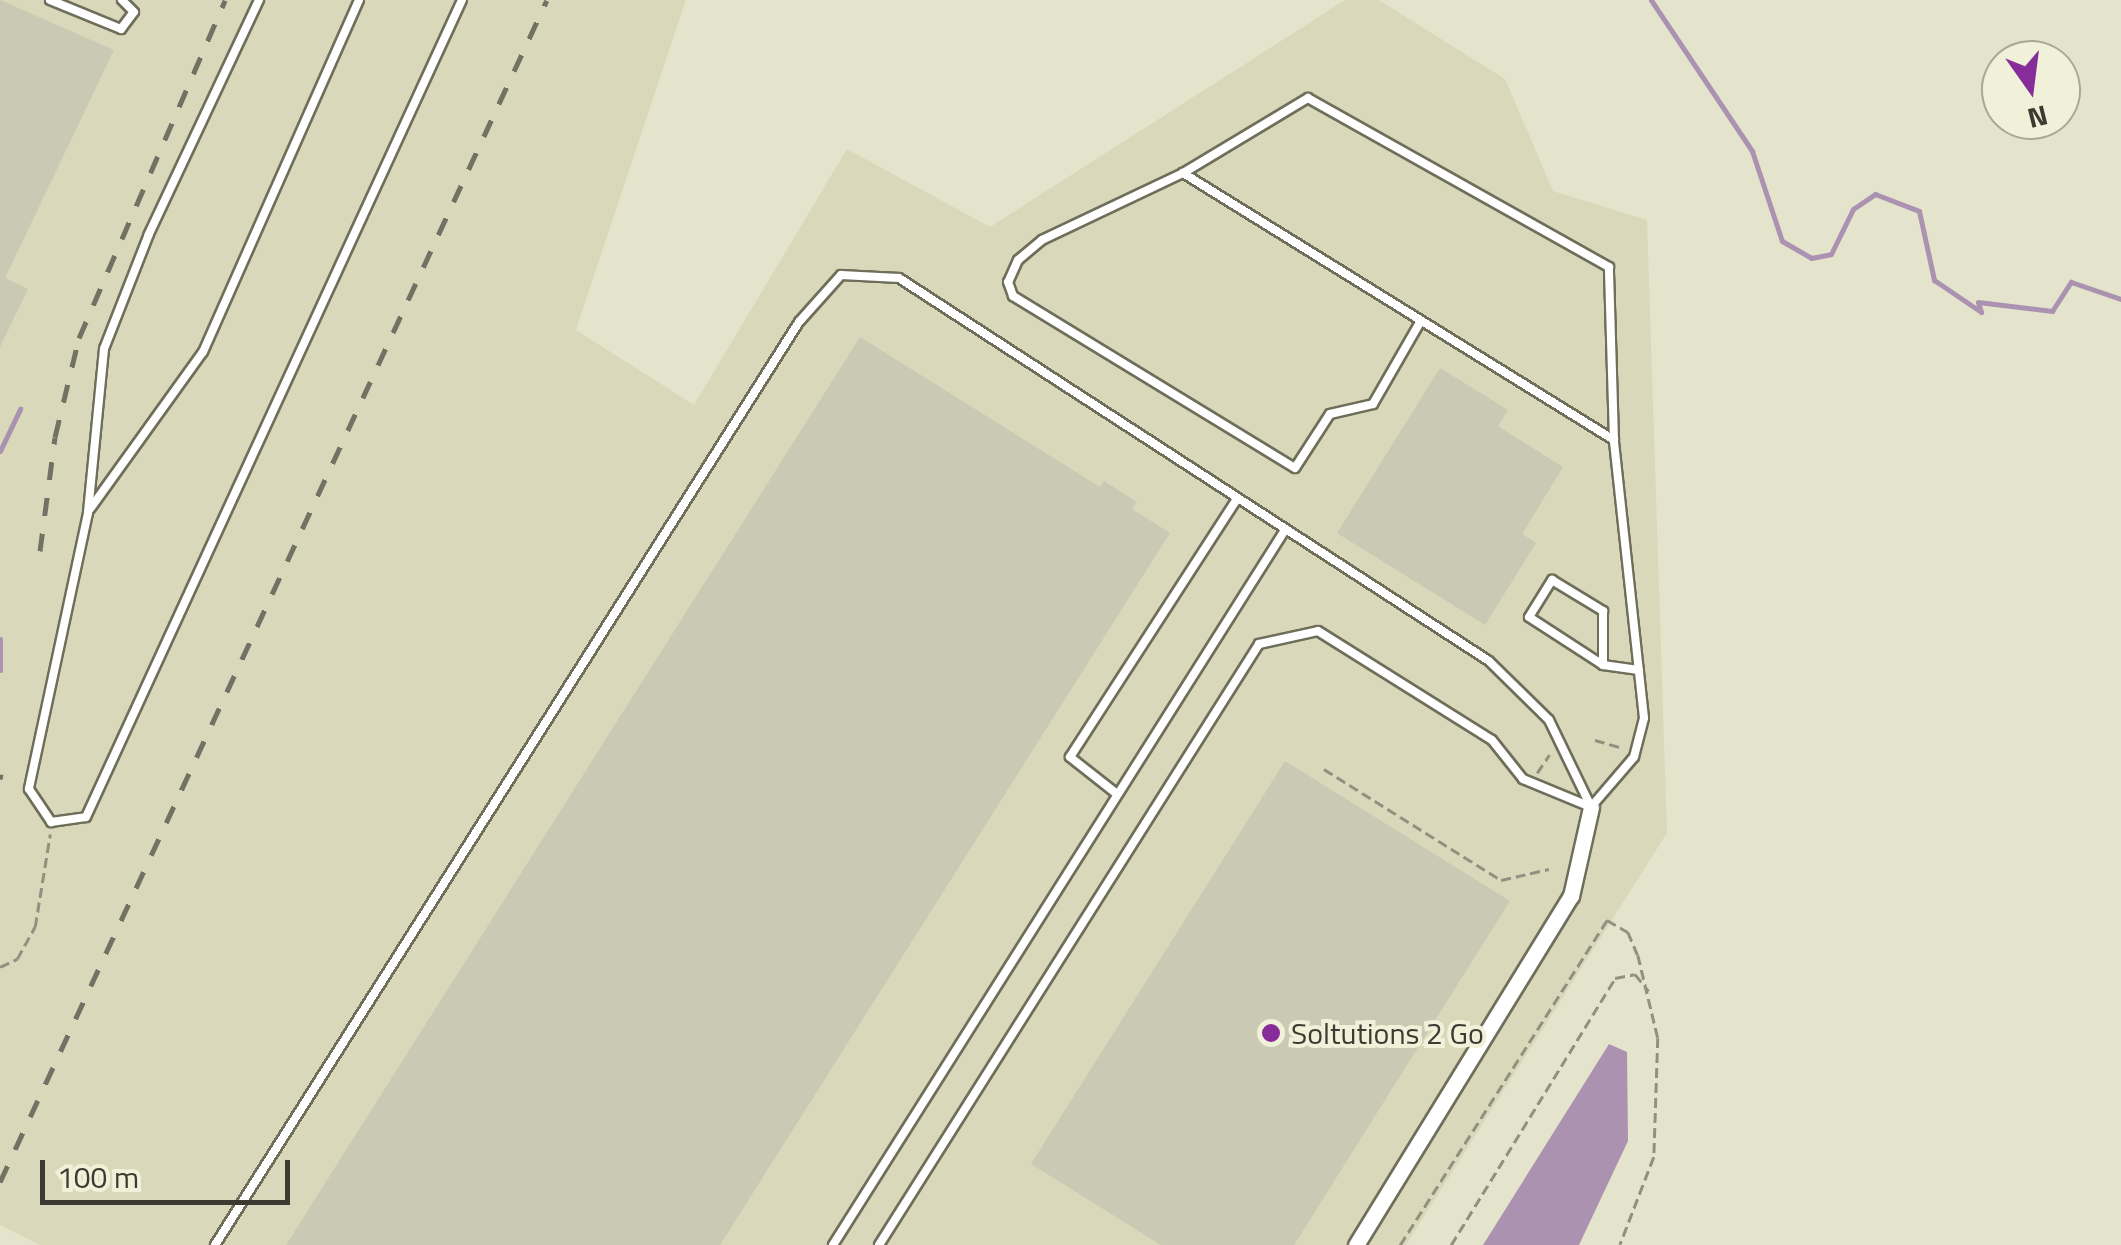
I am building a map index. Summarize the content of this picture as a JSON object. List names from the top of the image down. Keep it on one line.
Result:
{"places":["Soltutions 2 Go"],"scale_bar":"100 m","north":"bottom"}
